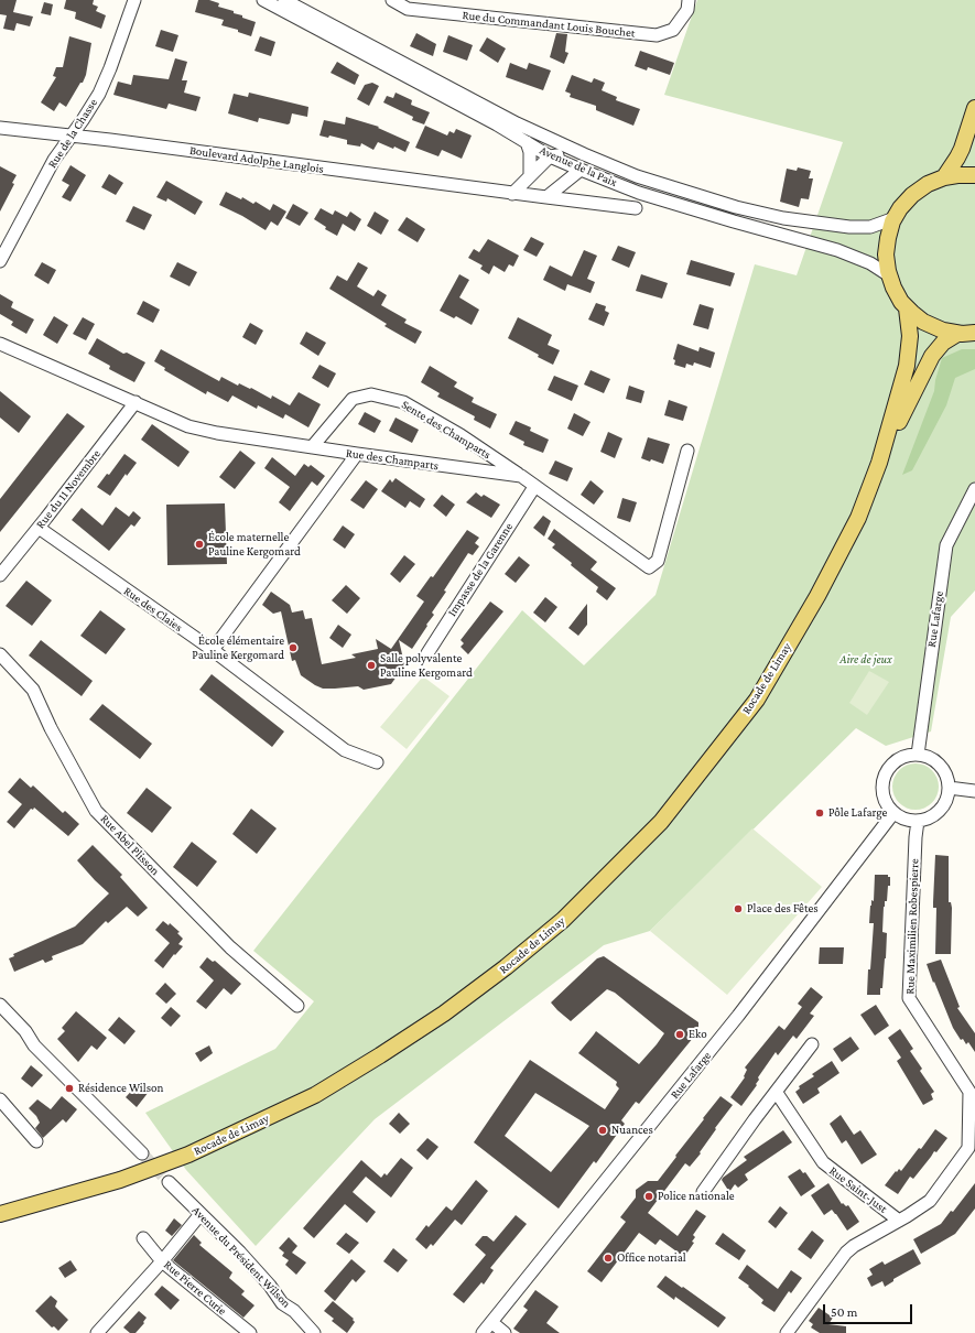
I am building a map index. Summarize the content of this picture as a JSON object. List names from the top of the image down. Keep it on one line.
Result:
{"streets":{"main road":["Rocade de Limay"],"street":["Rue du Commandant Louis Bouchet","Rue de la Chasse","Boulevard Adolphe Langlois","Avenue de la Paix","Sente des Champarts","Rue des Champarts","Rue du 11 Novembre","Impasse de la Garenne","Rue des Claies","Rue Lafarge","Rue Abel Plisson","Rue Maximilien Robespierre","Rue Saint-Just","Avenue du Président Wilson","Rue Pierre Curie"]},"crossings":[["Rue de la Chasse","Boulevard Adolphe Langlois"],["Sente des Champarts","Rue des Champarts"],["Rue des Champarts","Rue du 11 Novembre"],["Rue du 11 Novembre","Rue des Claies"],["Rue Lafarge","Rue Maximilien Robespierre"],["Rue Maximilien Robespierre","Rue Saint-Just"]],"parks":["Aire de jeux"],"places":["École maternelle Pauline Kergomard","École élémentaire Pauline Kergomard","Salle polyvalente Pauline Kergomard","Pôle Lafarge","Place des Fêtes","Eko","Résidence Wilson","Nuances","Police nationale","Office notarial"],"scale_bar":"50 m"}
